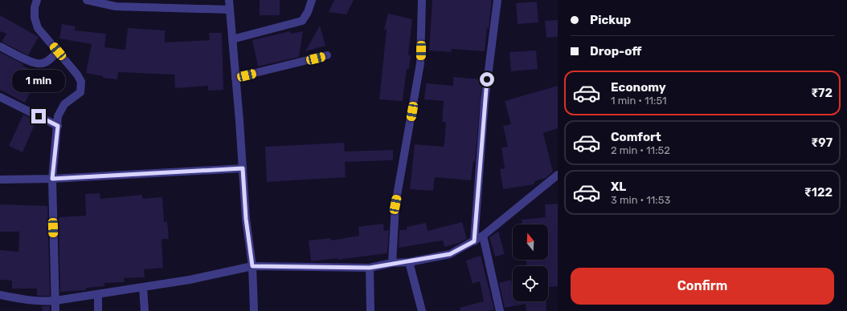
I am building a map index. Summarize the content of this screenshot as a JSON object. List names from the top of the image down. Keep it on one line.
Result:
{"north":"top","page":{"banner":["Pickup","Drop-off"],"bubble":"1 min","list":[{"name":"Economy","note":"1 min · 11:51","value":"₹72"},{"name":"Comfort","note":"2 min · 11:52","value":"₹97"},{"name":"XL","note":"3 min · 11:53","value":"₹122"}],"buttons":"Confirm"}}
